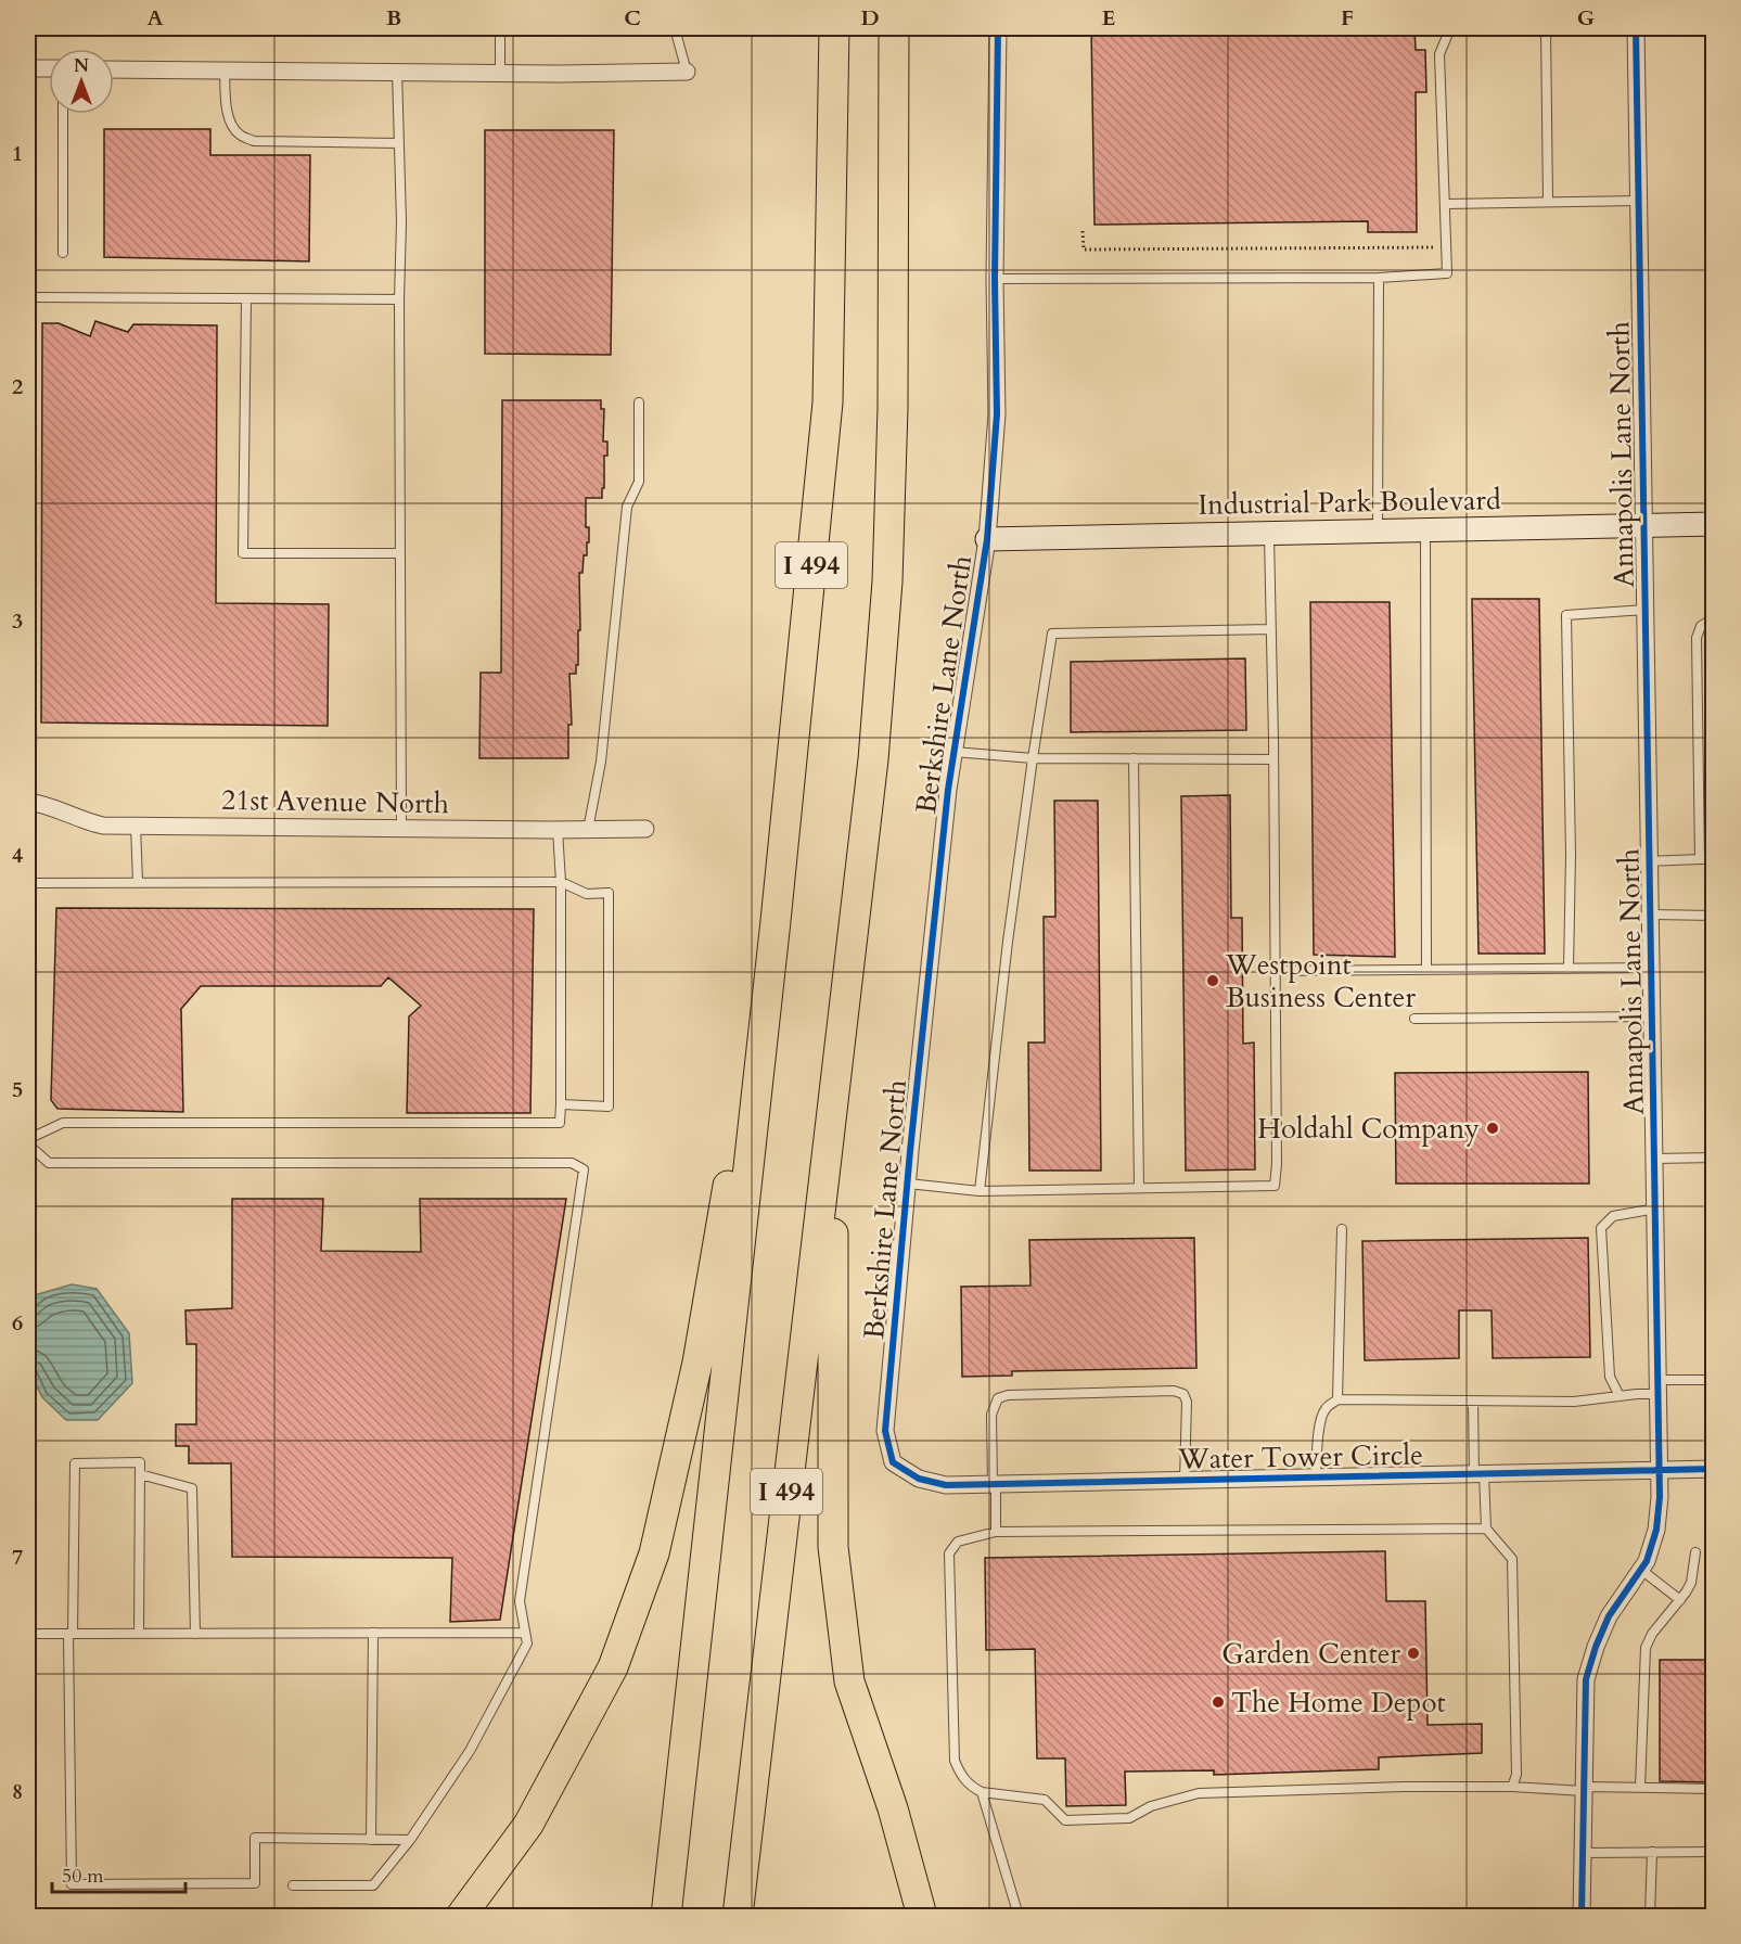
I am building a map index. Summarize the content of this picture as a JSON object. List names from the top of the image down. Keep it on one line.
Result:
{"streets":{"highway":["I 494"],"street":["Annapolis Lane North","Industrial Park Boulevard","Berkshire Lane North","21st Avenue North","Water Tower Circle"]},"crossings":[["Annapolis Lane North","Industrial Park Boulevard"],["Annapolis Lane North","Water Tower Circle"],["Industrial Park Boulevard","Berkshire Lane North"],["Berkshire Lane North","Water Tower Circle"]],"places":["Westpoint Business Center","Holdahl Company","Garden Center","The Home Depot"],"scale_bar":"50 m","north":"top","grid":{"columns":["A","B","C","D","E","F","G"],"rows":["1","2","3","4","5","6","7","8"]}}
